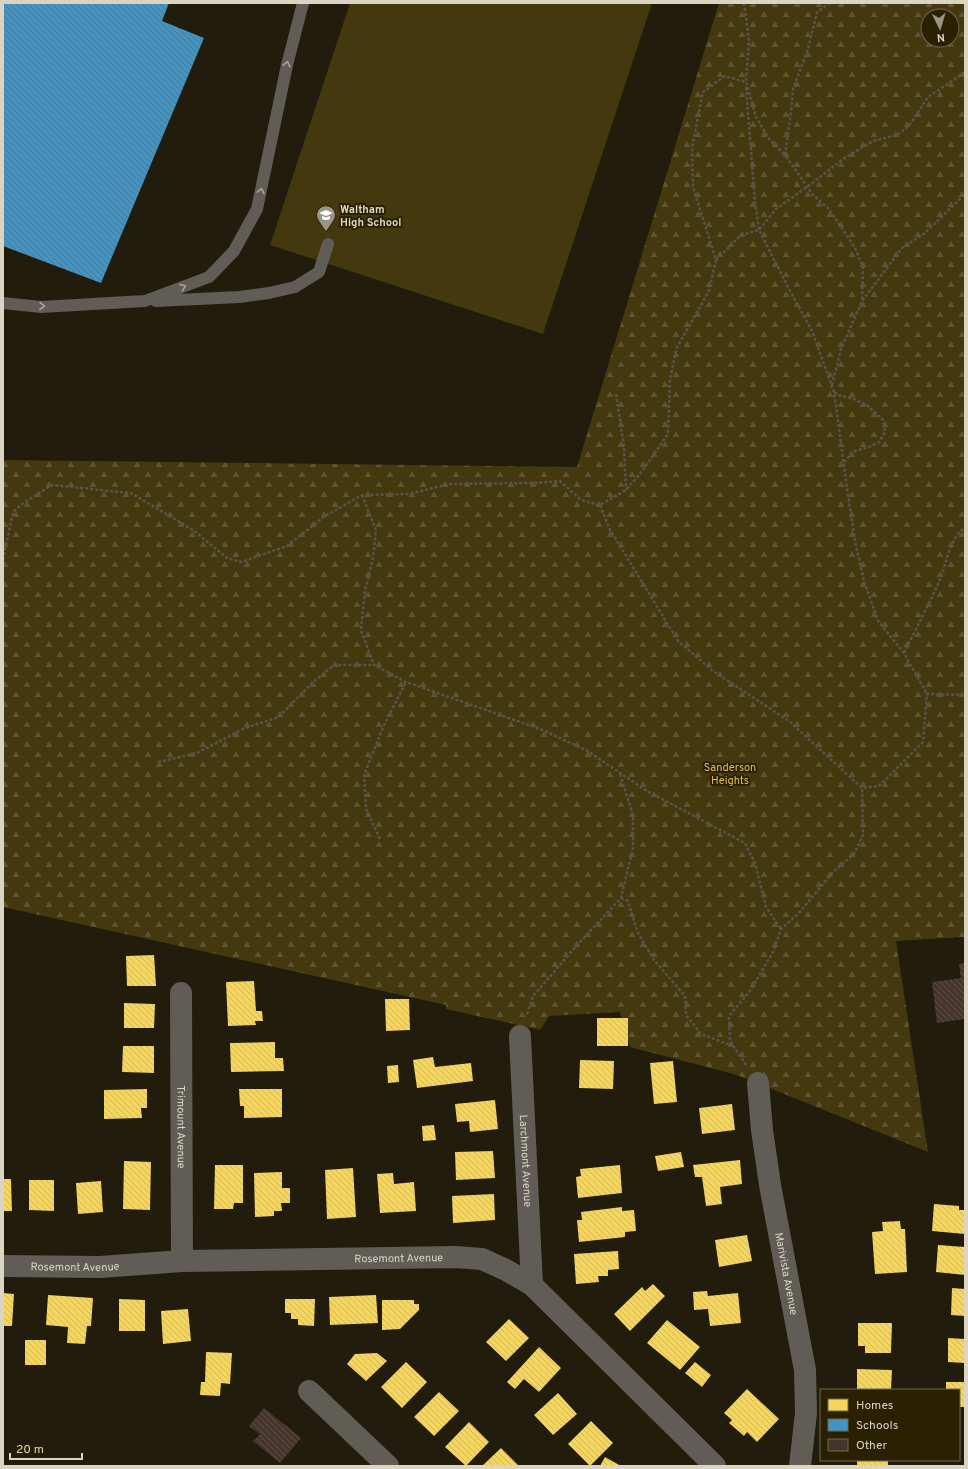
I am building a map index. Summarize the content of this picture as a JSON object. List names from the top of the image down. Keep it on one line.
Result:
{"streets":{"street":["Trimount Avenue","Larchmont Avenue","Rosemont Avenue","Marivista Avenue"]},"crossings":[["Trimount Avenue","Rosemont Avenue"],["Larchmont Avenue","Rosemont Avenue"]],"parks":["Sanderson Heights"],"places":{"school or university":["Waltham High School"]},"legend":["Homes","Schools","Other"],"scale_bar":"20 m","north":"bottom"}
